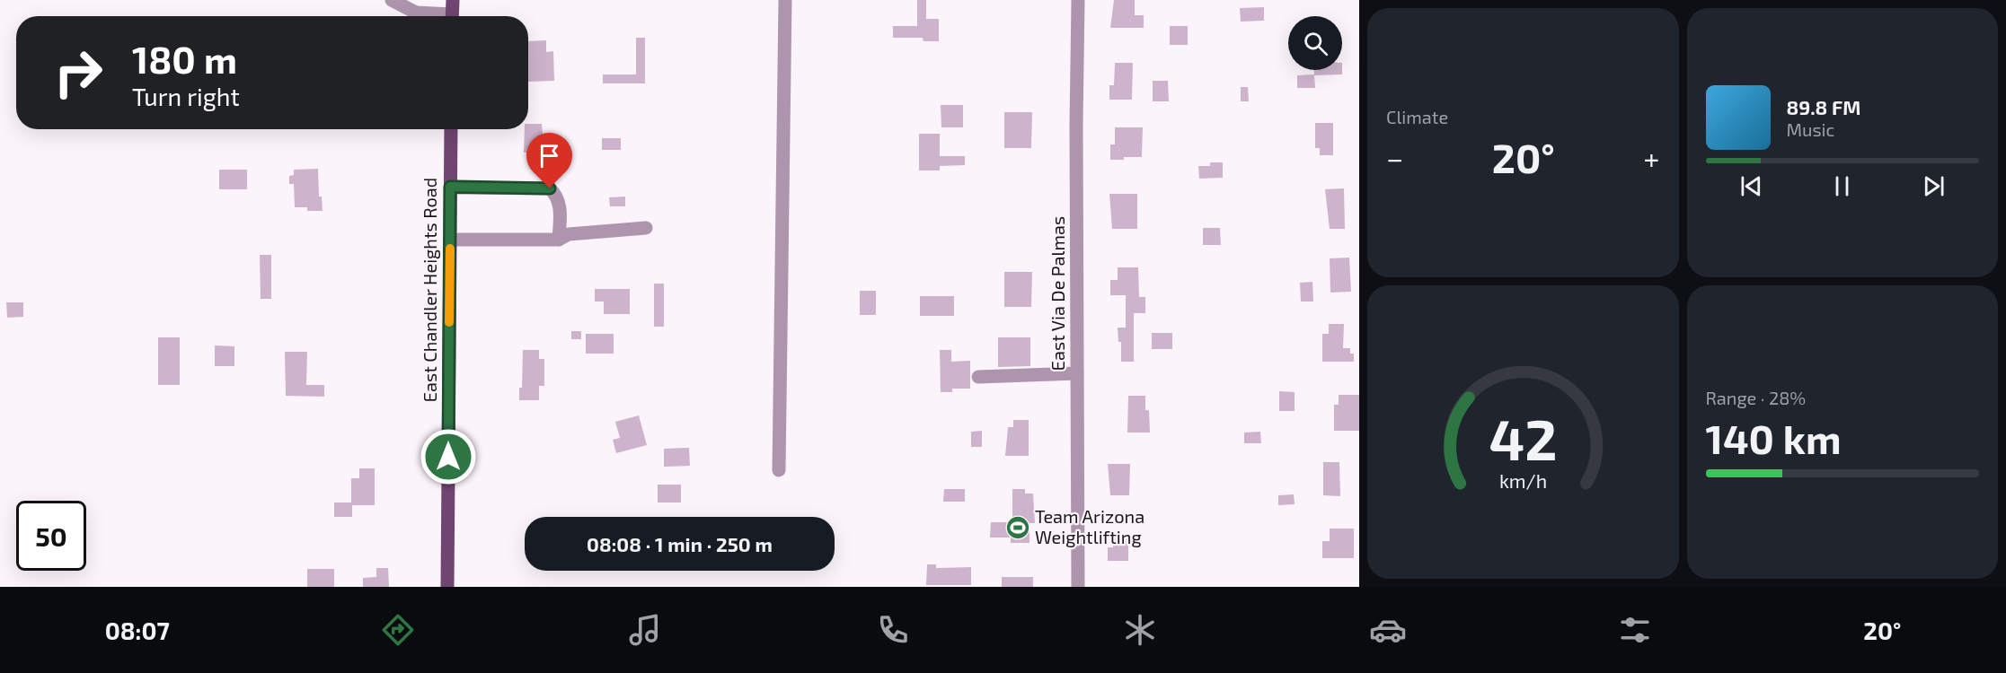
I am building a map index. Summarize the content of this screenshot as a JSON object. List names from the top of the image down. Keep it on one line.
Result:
{"streets":{"main road":["East Chandler Heights Road"],"street":["East Via De Palmas"]},"places":{"sports":["Team Arizona Weightlifting"]},"page":{"tile":["Climate",["Range · 28%","140 km"]],"turn":["180 m","Turn right"],"song":["89.8 FM","Music"],"heat":["−","20°","+"],"limit":"50","trip":"08:08 · 1 min · 250 m","tabs":["08:07","20°"],"gauge":["42","km/h"]}}
